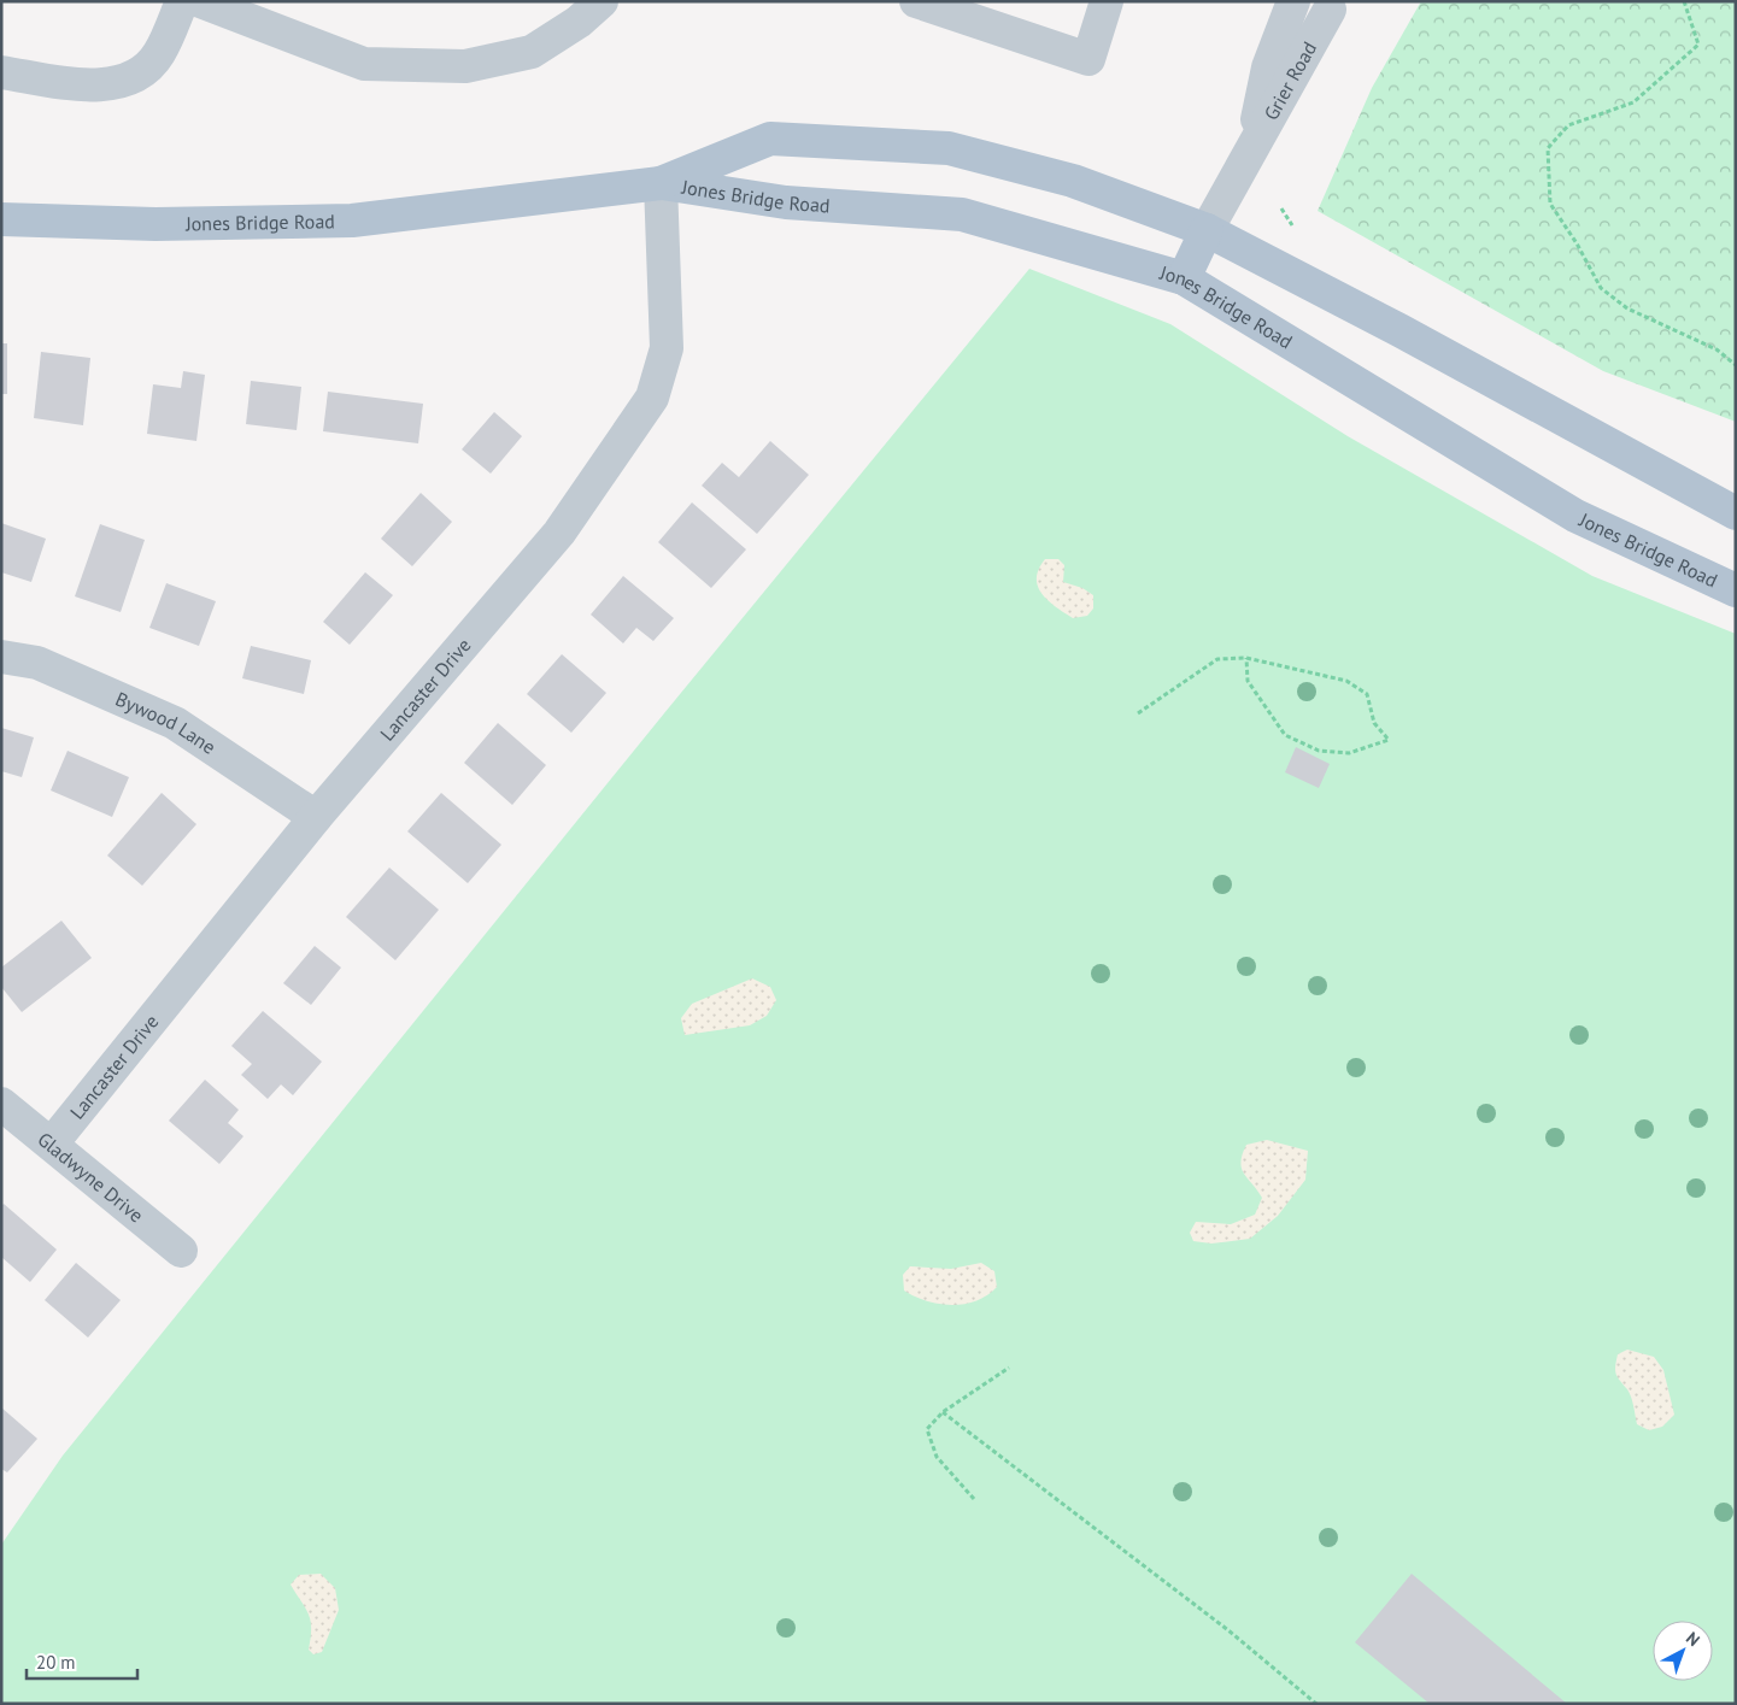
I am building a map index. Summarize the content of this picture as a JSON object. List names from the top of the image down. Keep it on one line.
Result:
{"streets":{"main road":["Jones Bridge Road"],"street":["Grier Road","Lancaster Drive","Bywood Lane","Gladwyne Drive"]},"crossings":[["Grier Road","Jones Bridge Road"],["Jones Bridge Road","Lancaster Drive"],["Lancaster Drive","Bywood Lane"],["Lancaster Drive","Gladwyne Drive"]],"scale_bar":"20 m","north":"top right"}
